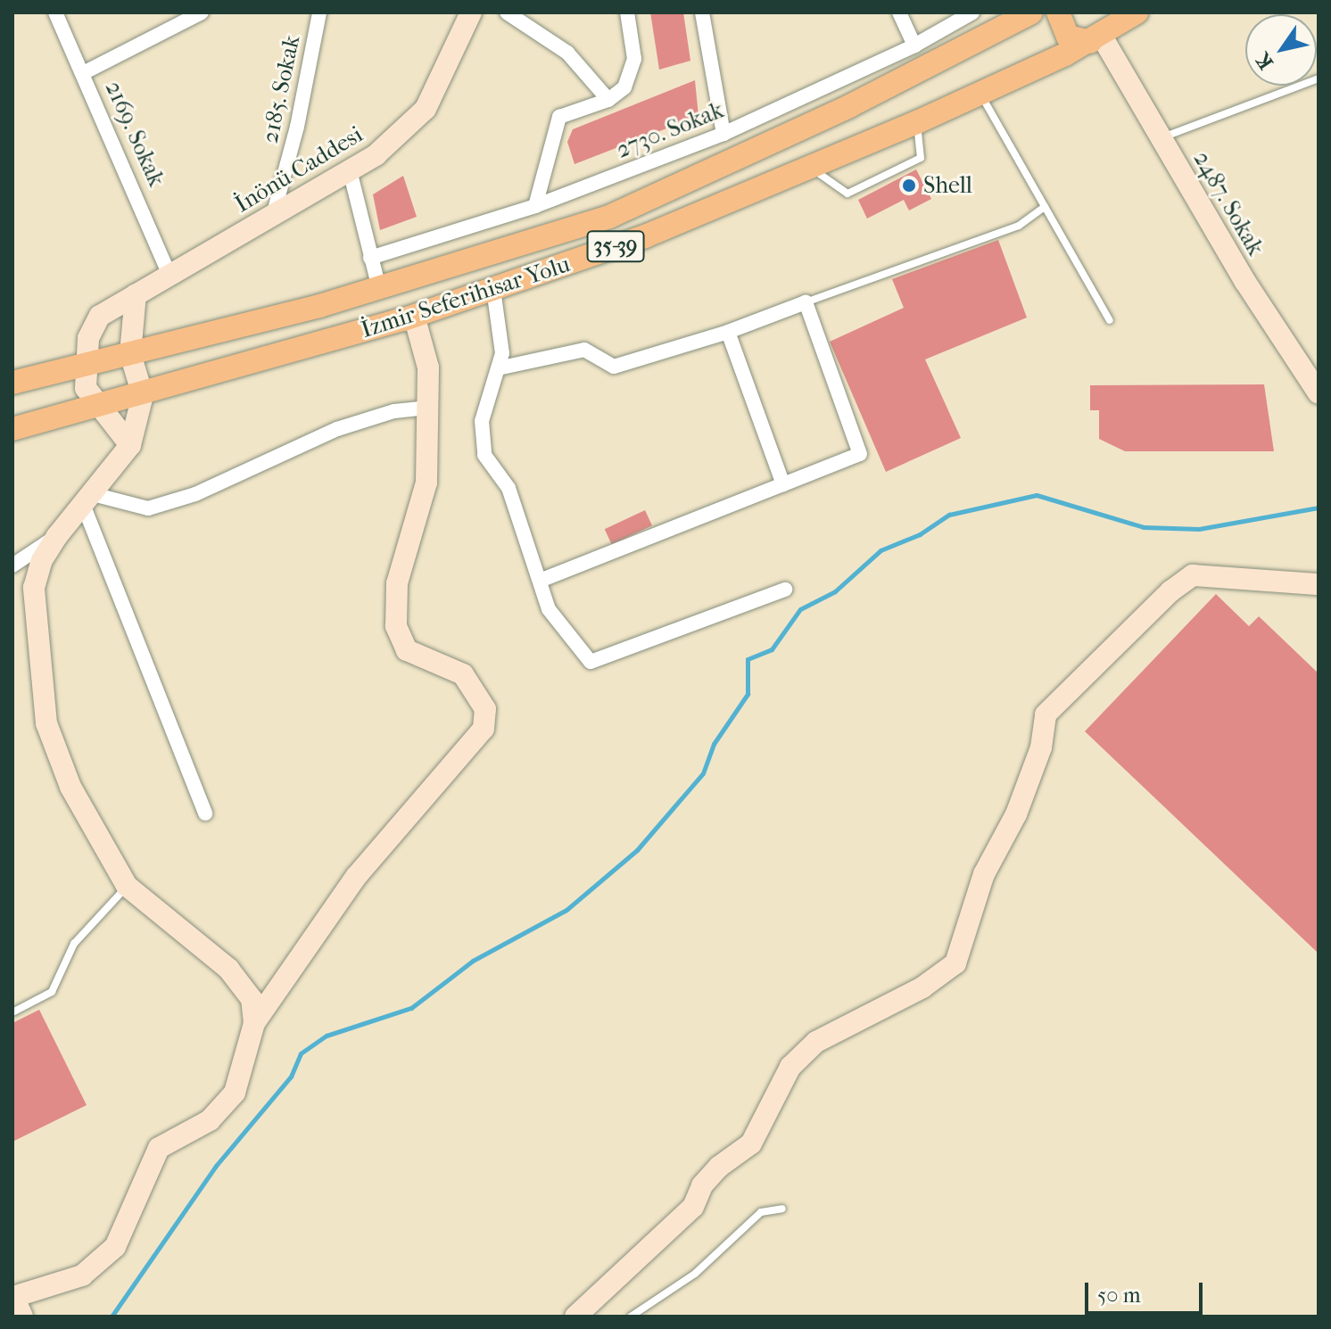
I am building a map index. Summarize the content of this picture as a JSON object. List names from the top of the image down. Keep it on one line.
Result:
{"streets":{"main road":["35-39","İzmir Seferihisar Yolu"],"street":["2185. Sokak","2730. Sokak","2169. Sokak","İnönü Caddesi","2487. Sokak"]},"crossings":[["2185. Sokak","İnönü Caddesi"],["2169. Sokak","İnönü Caddesi"],["İnönü Caddesi","İzmir Seferihisar Yolu"],["2487. Sokak","İzmir Seferihisar Yolu"]],"places":["Shell"],"scale_bar":"50 m","north":"bottom left"}
